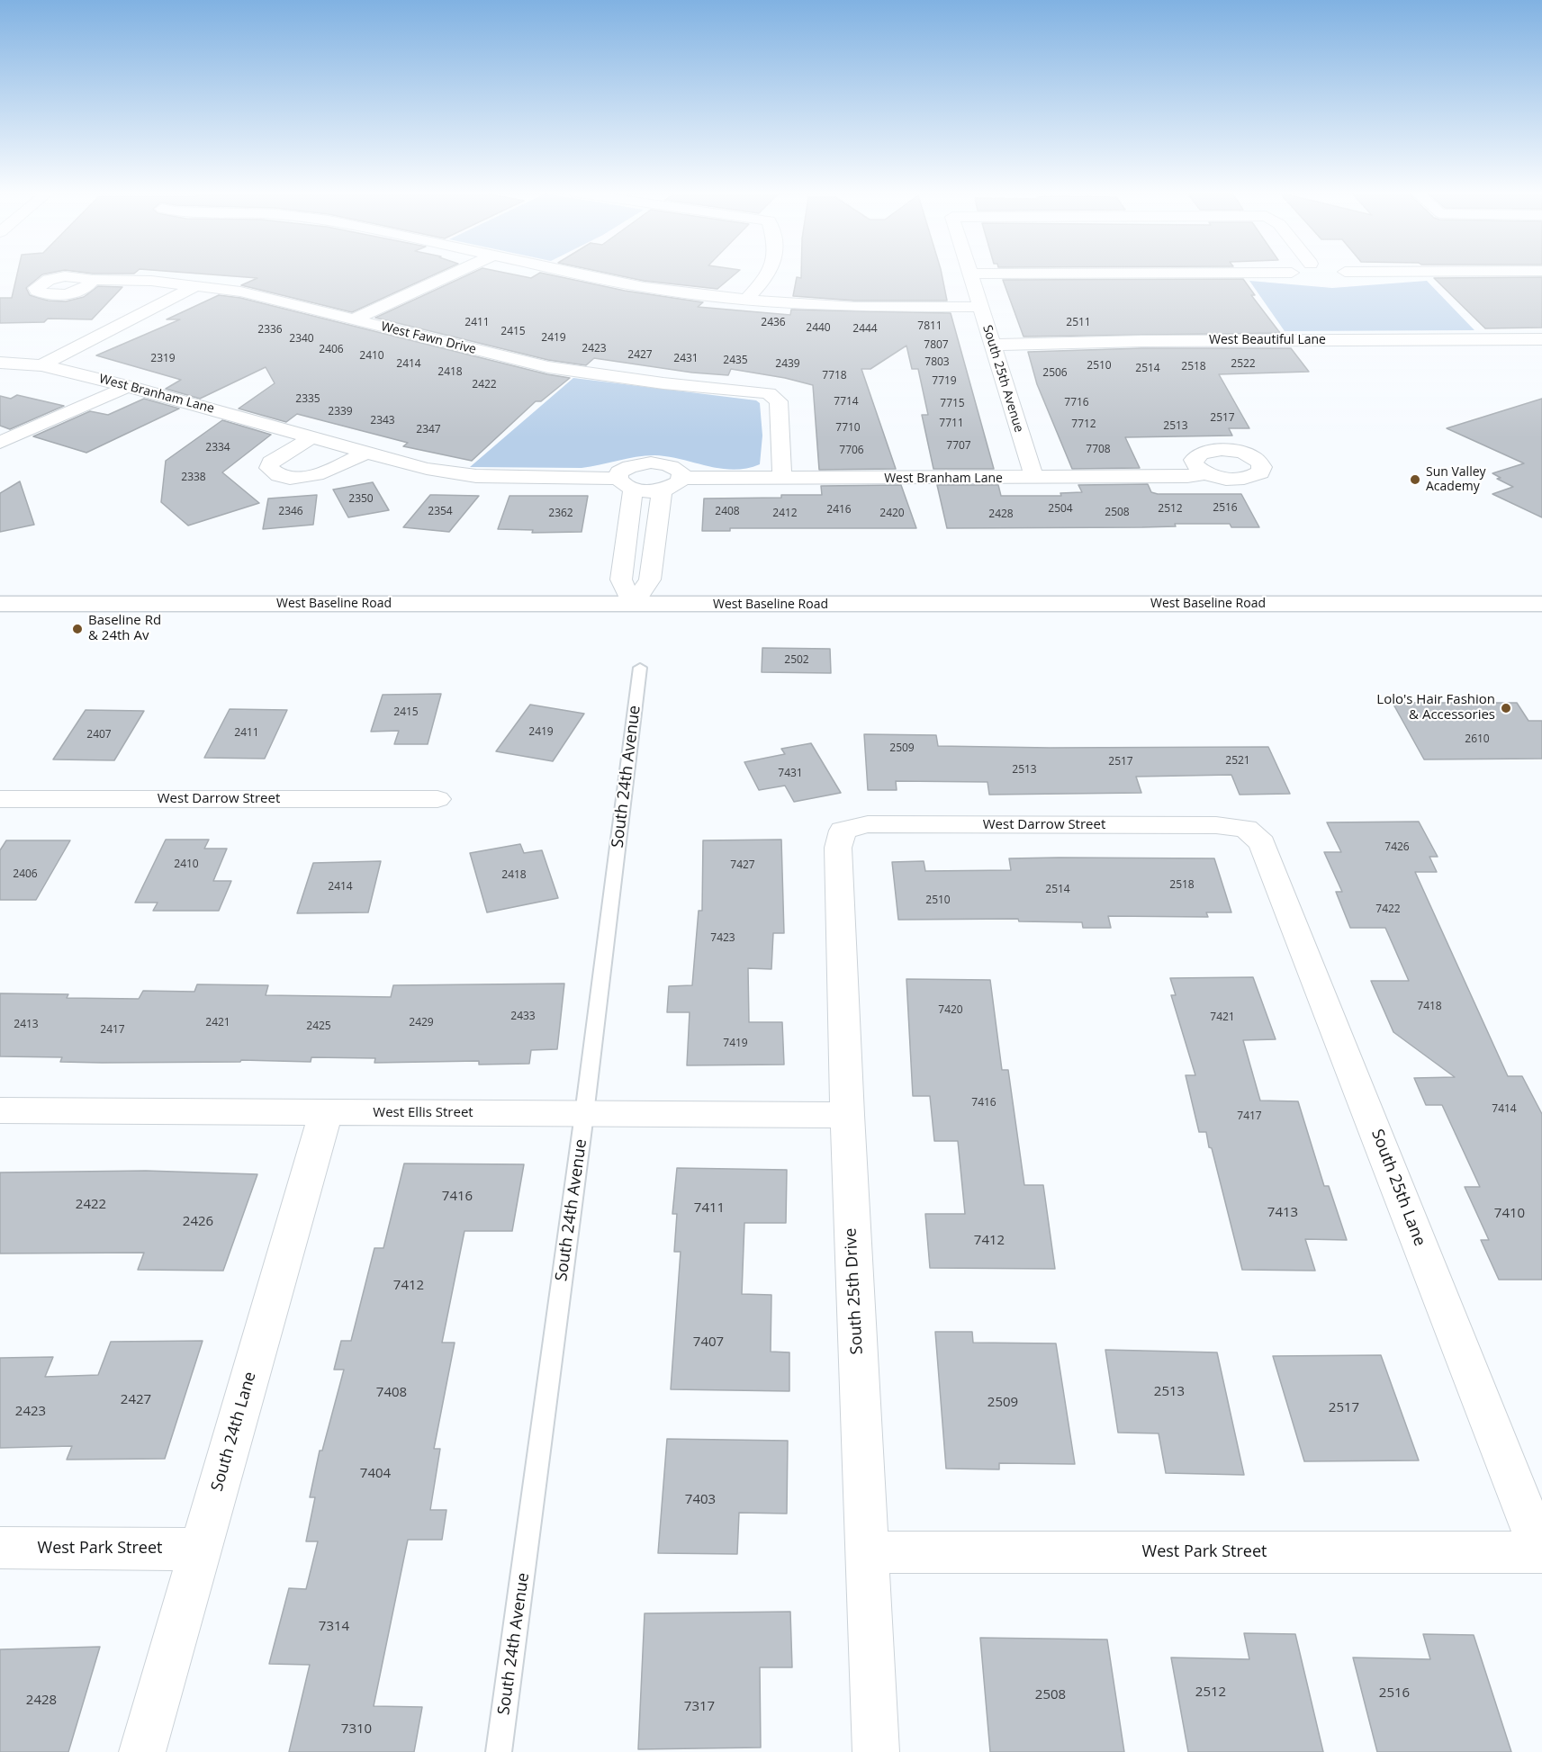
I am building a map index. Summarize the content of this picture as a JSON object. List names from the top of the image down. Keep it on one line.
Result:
{"streets":{"main road":["West Baseline Road"],"street":["West Fawn Drive","West Beautiful Lane","South 25th Avenue","West Branham Lane","West Darrow Street","West Ellis Street","South 25th Lane","South 25th Drive","South 24th Lane","West Park Street"],"lane":["South 24th Avenue"]},"crossings":[["West Fawn Drive","West Branham Lane"],["West Beautiful Lane","South 25th Avenue"],["South 25th Avenue","West Branham Lane"],["South 24th Avenue","West Ellis Street"],["West Darrow Street","South 25th Lane"],["West Darrow Street","South 25th Drive"],["West Ellis Street","South 25th Drive"],["West Ellis Street","South 24th Lane"],["South 25th Lane","West Park Street"],["South 25th Drive","West Park Street"],["South 24th Lane","West Park Street"]],"places":["Sun Valley Academy","Baseline Rd & 24th Av","Lolo's Hair Fashion & Accessories"],"house_numbers":["2411","2436","2511","7811","2440","2444","2336","2415","2419","2340","7807","2423","2406","2427","2410","2319","2431","2435","7803","2414","2439","2522","2510","2518","2514","2418","2506","7718","7719","2422","2335","7714","7716","7715","2339","2517","2343","7711","7712","2513","7710","2347","7707","2334","7708","7706","2338","2350","2516","2504","2512","2416","2346","2354","2408","2508","2362","2412","2420","2428","2502","2415","2419","2411","2407","2610","2509","2521","2517","2513","7431","7426","2410","7427","2406","2418","2518","2414","2514","2510","7422","7423","7418","7420","2433","7421","2421","2429","2413","2425","2417","7419","7416","7414","7417","7416","2422","7411","7413","7410","2426","7412","7412","7407","2513","7408","2427","2509","2517","2423","7404","7403","7314","2512","2516","2508","2428","7317","7310"]}
